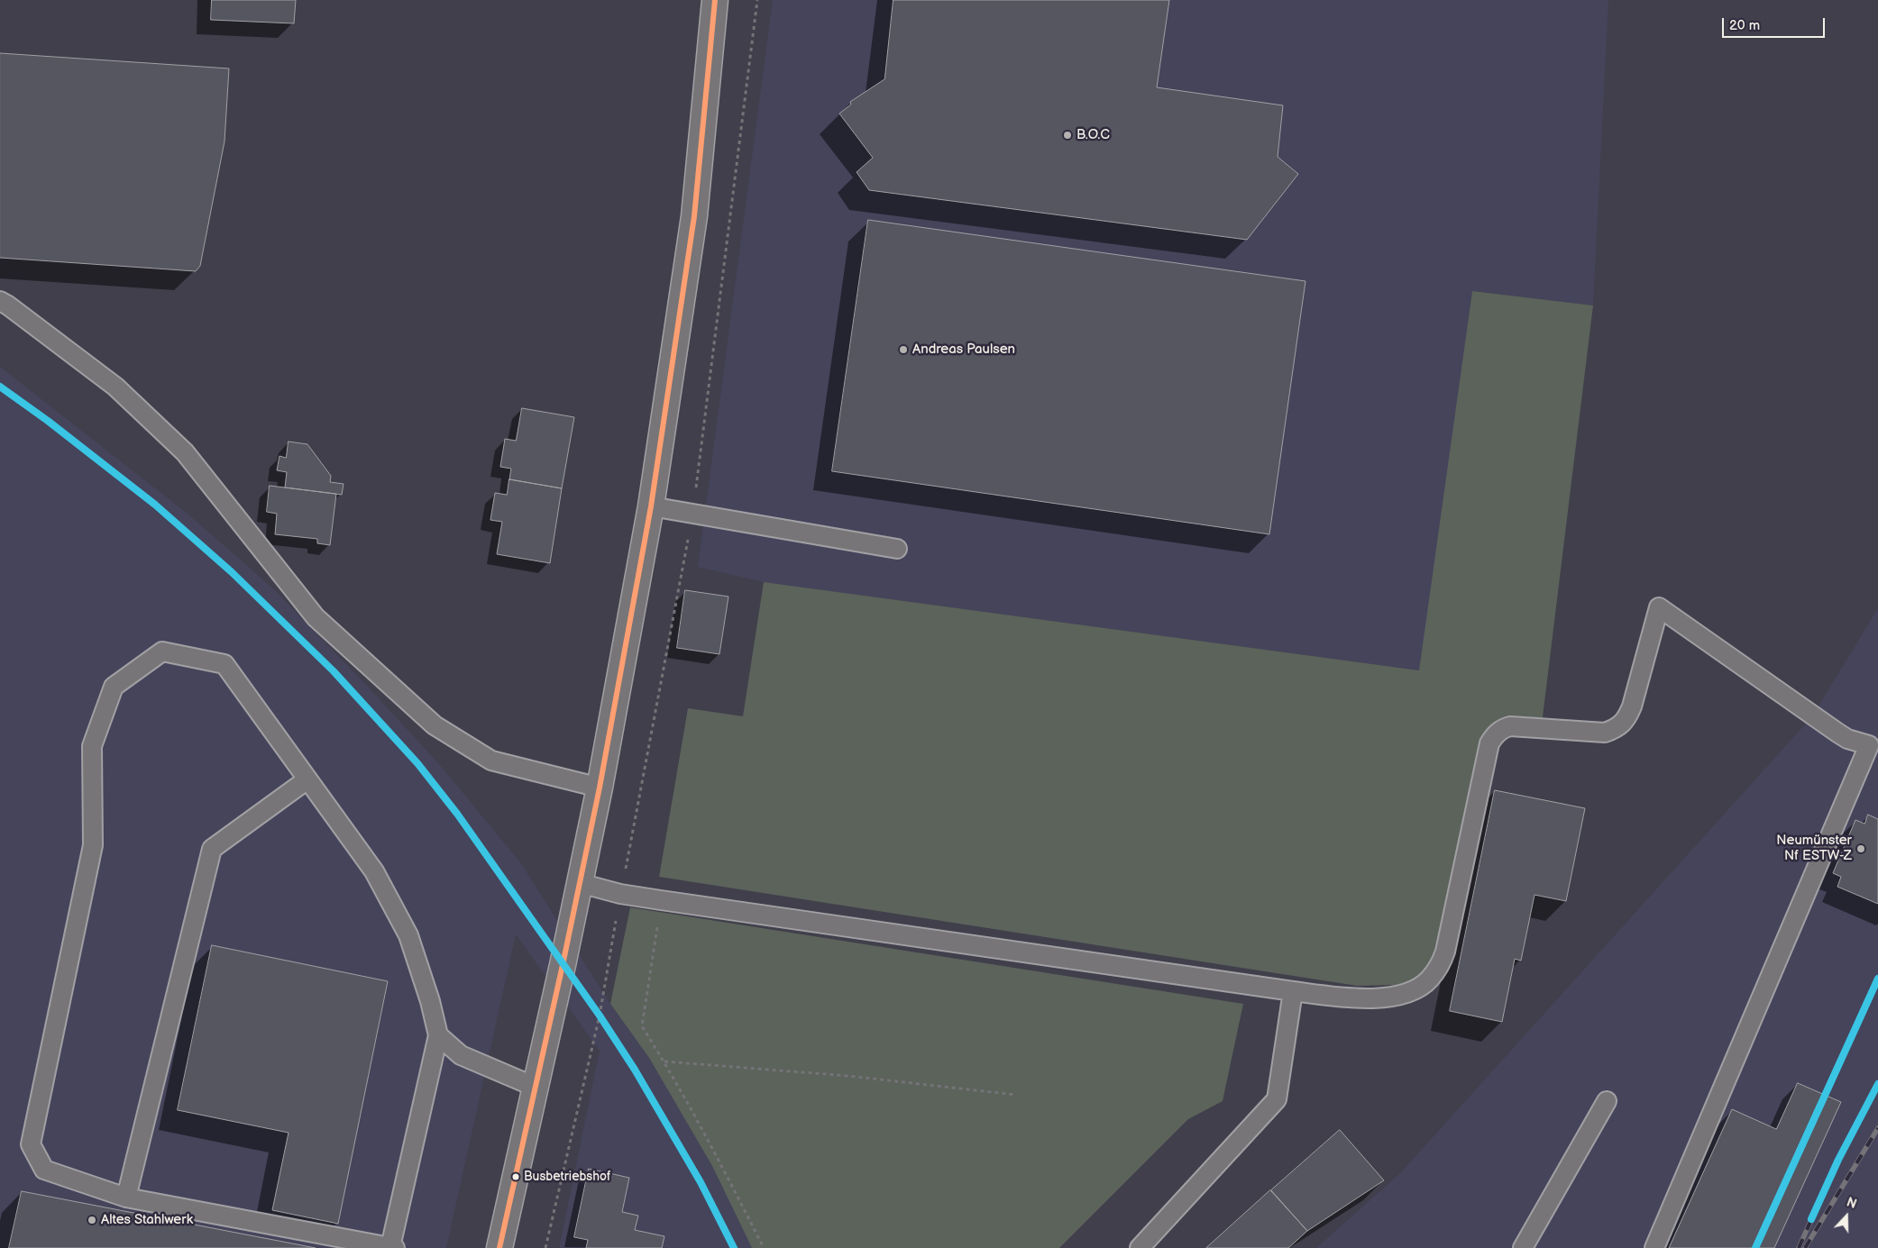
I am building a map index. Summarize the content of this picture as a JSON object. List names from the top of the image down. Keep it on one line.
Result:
{"places":["B.O.C","Andreas Paulsen","Neumünster Nf ESTW-Z","Busbetriebshof","Altes Stahlwerk"],"scale_bar":"20 m","north":"top"}
